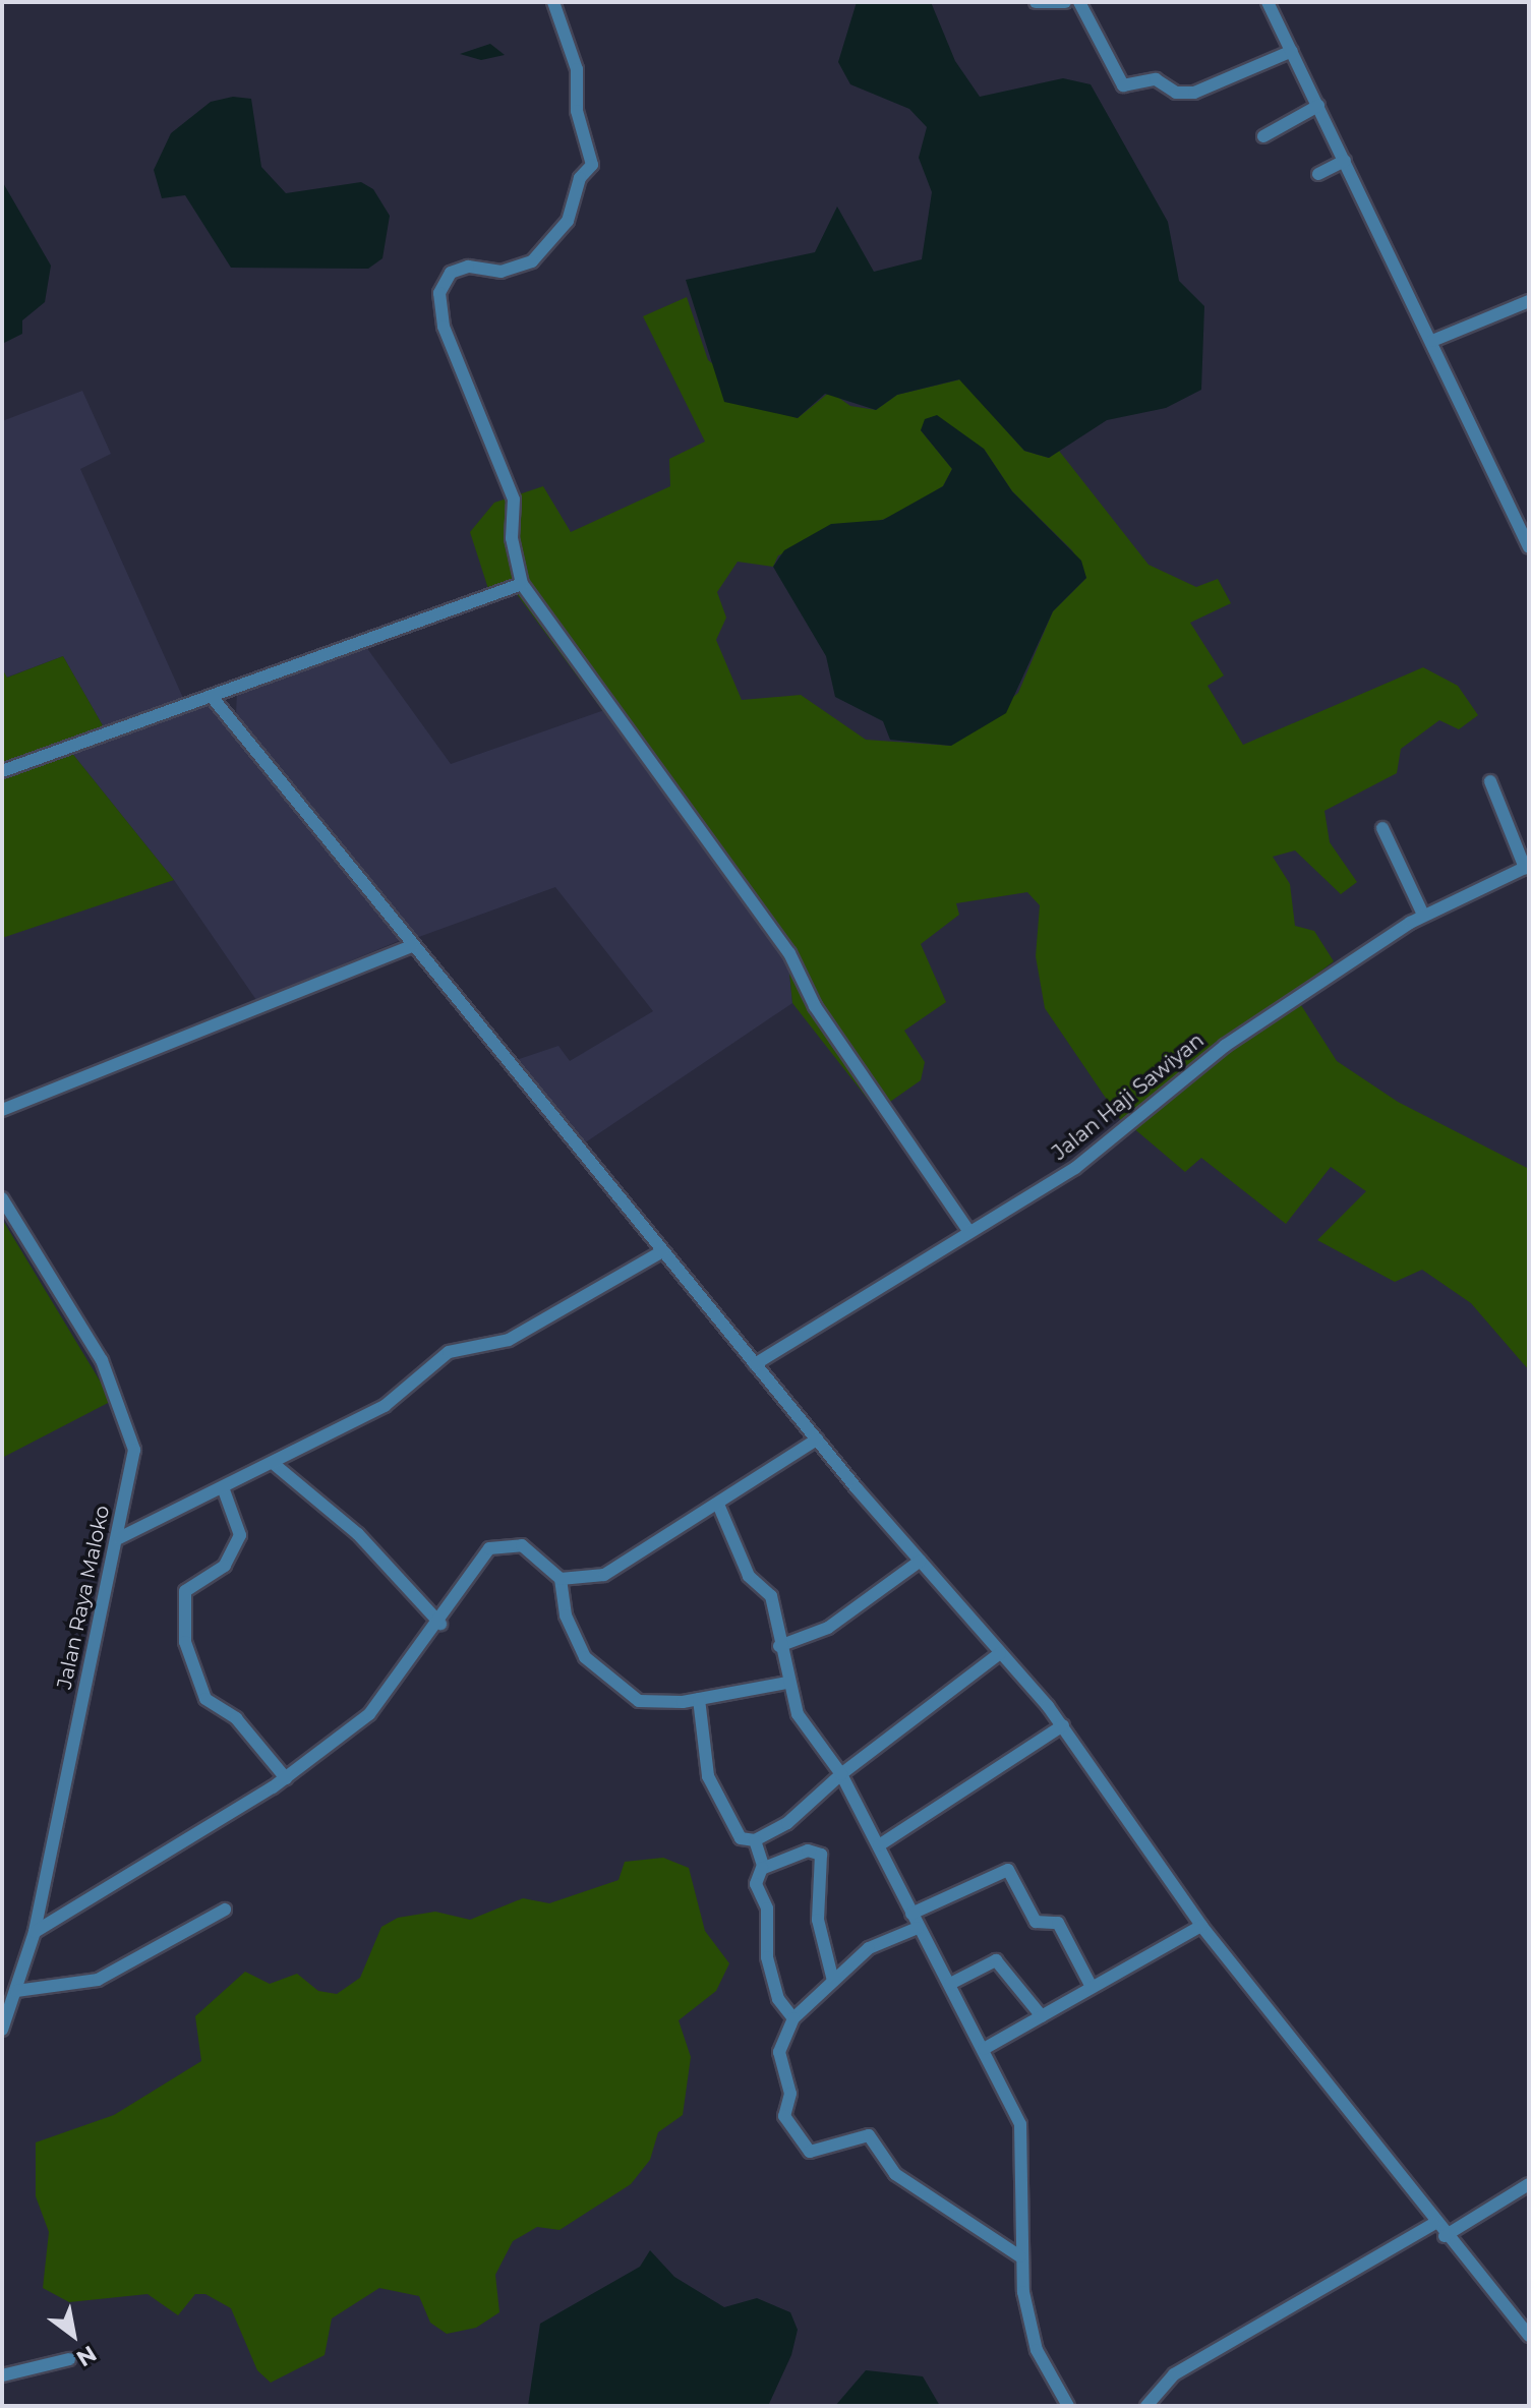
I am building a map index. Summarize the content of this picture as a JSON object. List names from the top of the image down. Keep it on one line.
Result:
{"streets":{"street":["Jalan Haji Sawiyan","Jalan Raya Maloko"]},"north":"bottom right"}
